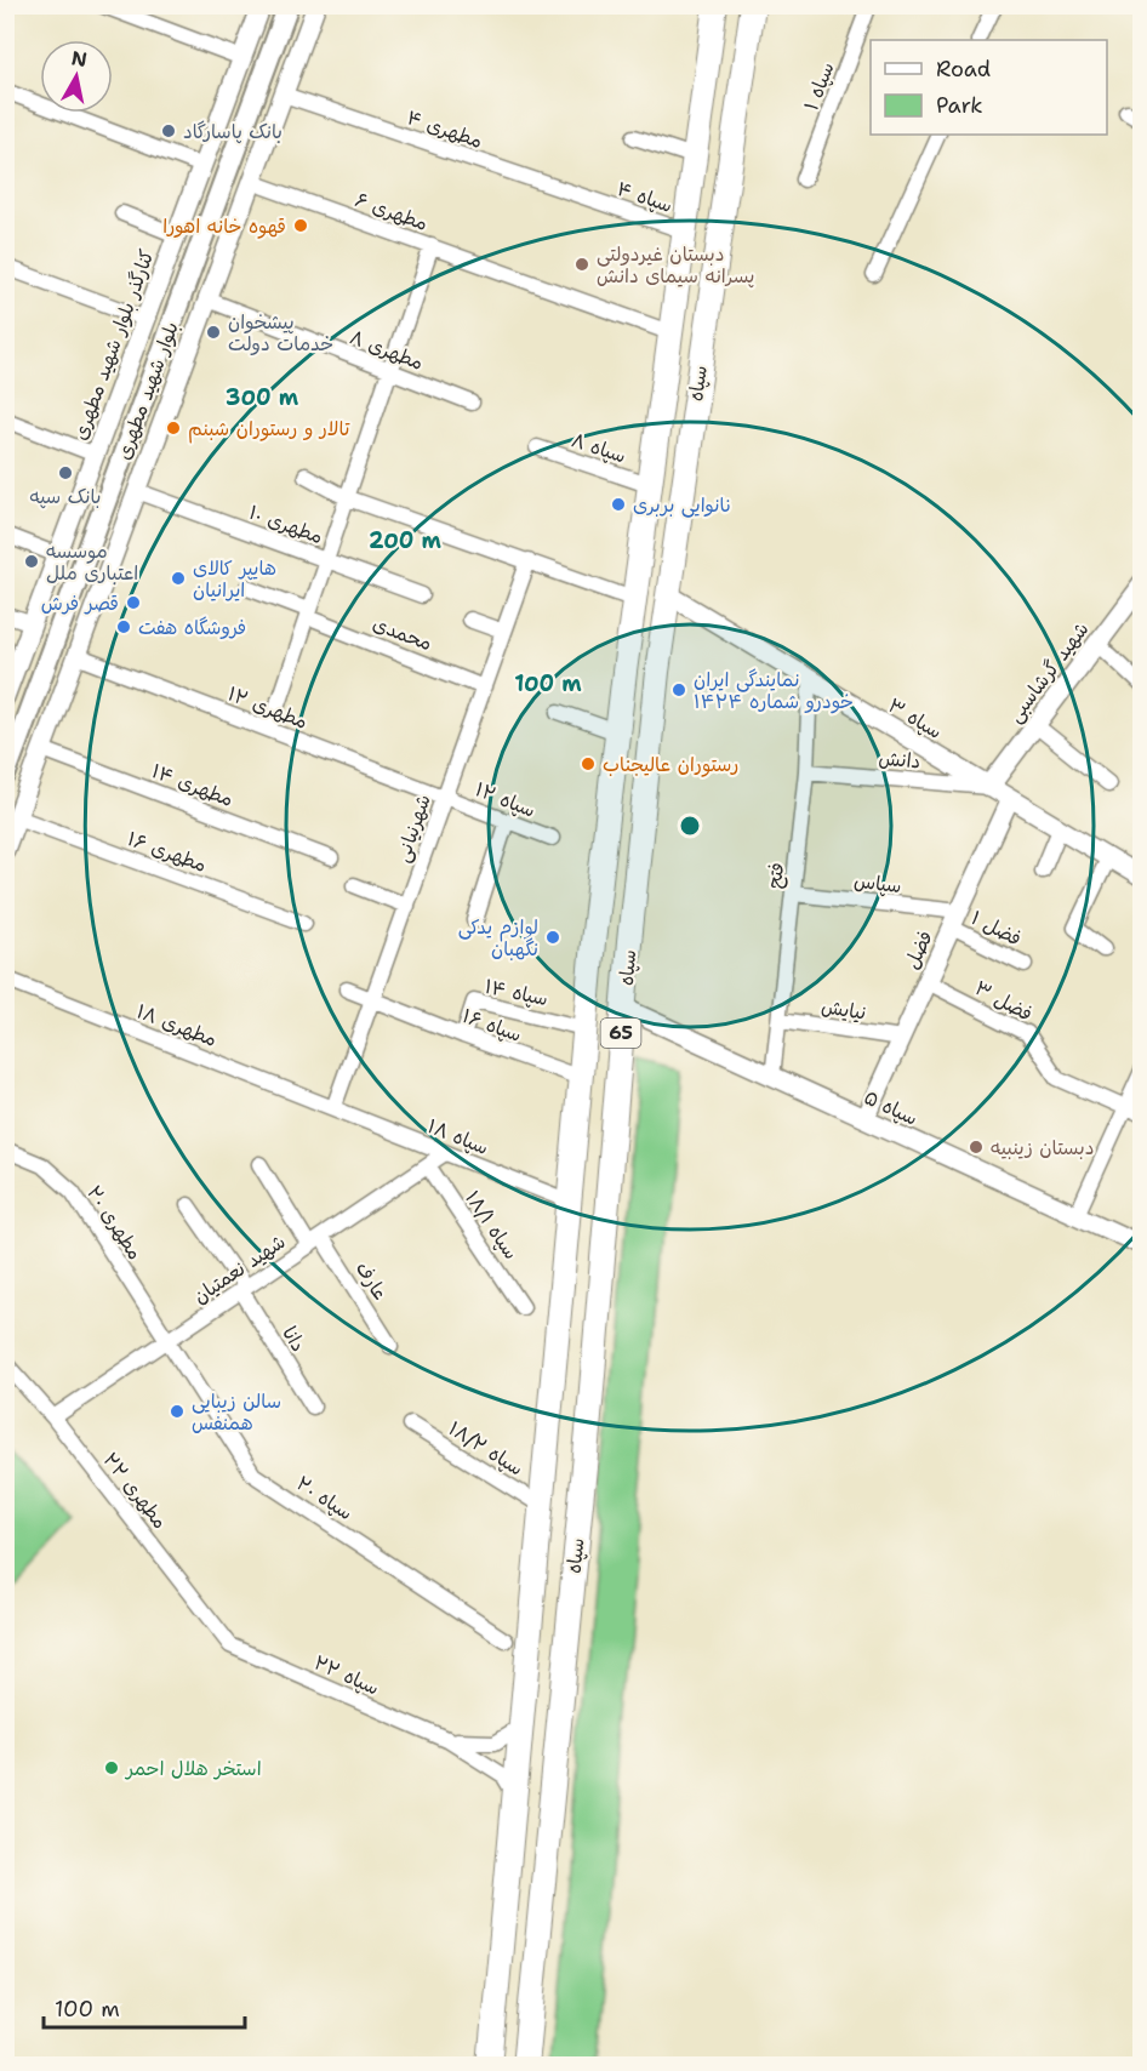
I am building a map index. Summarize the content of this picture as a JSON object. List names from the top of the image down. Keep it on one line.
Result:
{"streets":{"main road":["سپاه","بلوار شهید مطهری","65"],"street":["سپاه ۱","مطهری ۴","سپاه ۴","مطهری ۶","کنارگذر بلوار شهید مطهری","مطهری ۸","سپاه ۸","مطهری ۱۰","محمدی","شهید گرشاسبی","مطهری ۱۲","سپاه ۳","دانش","مطهری ۱۴","سپاه ۱۲","شهرنیانی","مطهری ۱۶","فتح","سپاس","فضل ۱","فضل","سپاه ۱۴","فضل ۳","نیایش","مطهری ۱۸","سپاه ۱۶","سپاه ۵","سپاه ۱۸","مطهری ۲۰","سپاه ۱۸/۱","شهید نعمتیان","عارف","دانا","سپاه ۱۸/۲","مطهری ۲۲","سپاه ۲۰","سپاه ۲۲"]},"crossings":[["مطهری ۴","سپاه ۴"],["سپاه ۴","سپاه"],["مطهری ۶","سپاه"],["سپاه","سپاه ۸"],["سپاه","سپاه ۳"],["سپاه","سپاه ۱۴"],["سپاه","سپاه ۱۶"],["سپاه","سپاه ۵"],["سپاه","سپاه ۱۸"],["سپاه","سپاه ۱۸/۲"],["محمدی","شهرنیانی"],["شهید گرشاسبی","سپاه ۳"],["شهید گرشاسبی","دانش"],["مطهری ۱۲","سپاه ۱۲"],["مطهری ۱۲","شهرنیانی"],["سپاه ۳","دانش"],["سپاه ۳","فتح"],["سپاه ۳","فضل"],["دانش","فتح"],["سپاه ۱۲","شهرنیانی"],["شهرنیانی","مطهری ۱۸"],["شهرنیانی","سپاه ۱۶"],["شهرنیانی","سپاه ۱۸"],["فتح","سپاس"],["فتح","نیایش"],["فتح","سپاه ۵"],["سپاس","فضل ۱"],["سپاس","فضل"],["فضل ۱","فضل"],["فضل","فضل ۳"],["فضل","نیایش"],["فضل","سپاه ۵"],["سپاه ۱۴","سپاه ۱۶"],["مطهری ۱۸","سپاه ۱۸"],["سپاه ۱۸","شهید نعمتیان"],["مطهری ۲۰","شهید نعمتیان"],["مطهری ۲۰","سپاه ۲۰"],["سپاه ۱۸/۱","شهید نعمتیان"],["شهید نعمتیان","عارف"],["شهید نعمتیان","دانا"],["شهید نعمتیان","مطهری ۲۲"],["شهید نعمتیان","سپاه ۲۰"],["مطهری ۲۲","سپاه ۲۲"]],"places":["بانک پاسارگاد","قهوه خانه اهورا","دبستان غیردولتی پسرانه سیمای دانش","پیشخوان خدمات دولت","تالار و رستوران شبنم","بانک سپه","نانوایی بربری","موسسه اعتباری ملل","هایپر کالای ایرانیان","قصر فرش","فروشگاه هفت","نمایندگی ایران خودرو شماره ۱۴۲۴","رستوران عالیجناب","لوازم یدکی نگهبان","دبستان زینبیه","سالن زيبايى همنفس","استخر هلال احمر"],"legend":["Road","Park"],"scale_bar":"100 m","north":"top","rings":["300 m","200 m","100 m"]}
